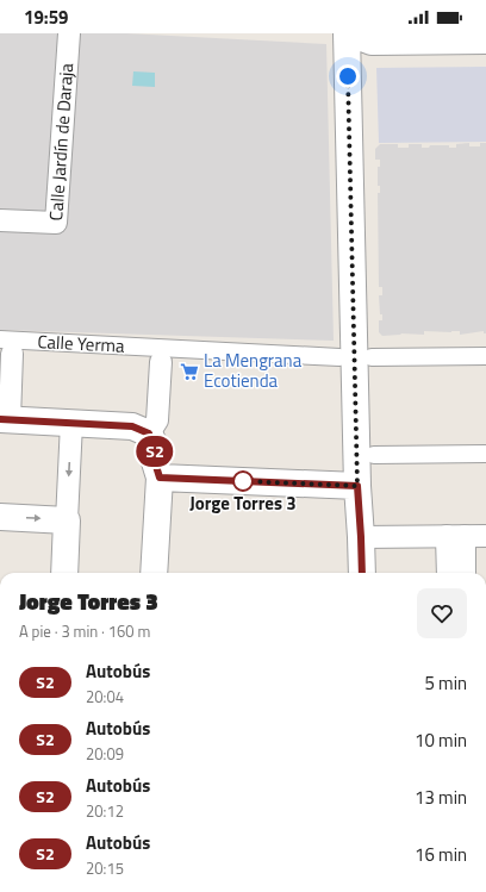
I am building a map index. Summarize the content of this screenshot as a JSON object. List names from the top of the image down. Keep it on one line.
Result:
{"streets":{"street":["Calle Jardín de Daraja","Calle Yerma"]},"places":{"supermarket":["La Mengrana Ecotienda"],"other":["Jorge Torres 3"]},"lines":["bus line S2"],"page":{"status":"19:59","on_map":"S2","heading":["Jorge Torres 3","A pie · 3 min · 160 m"],"list":[{"mark":"S2","name":"Autobús","note":"20:04","value":"5 min"},{"mark":"S2","name":"Autobús","note":"20:09","value":"10 min"},{"mark":"S2","name":"Autobús","note":"20:12","value":"13 min"},{"mark":"S2","name":"Autobús","note":"20:15","value":"16 min"}]}}
